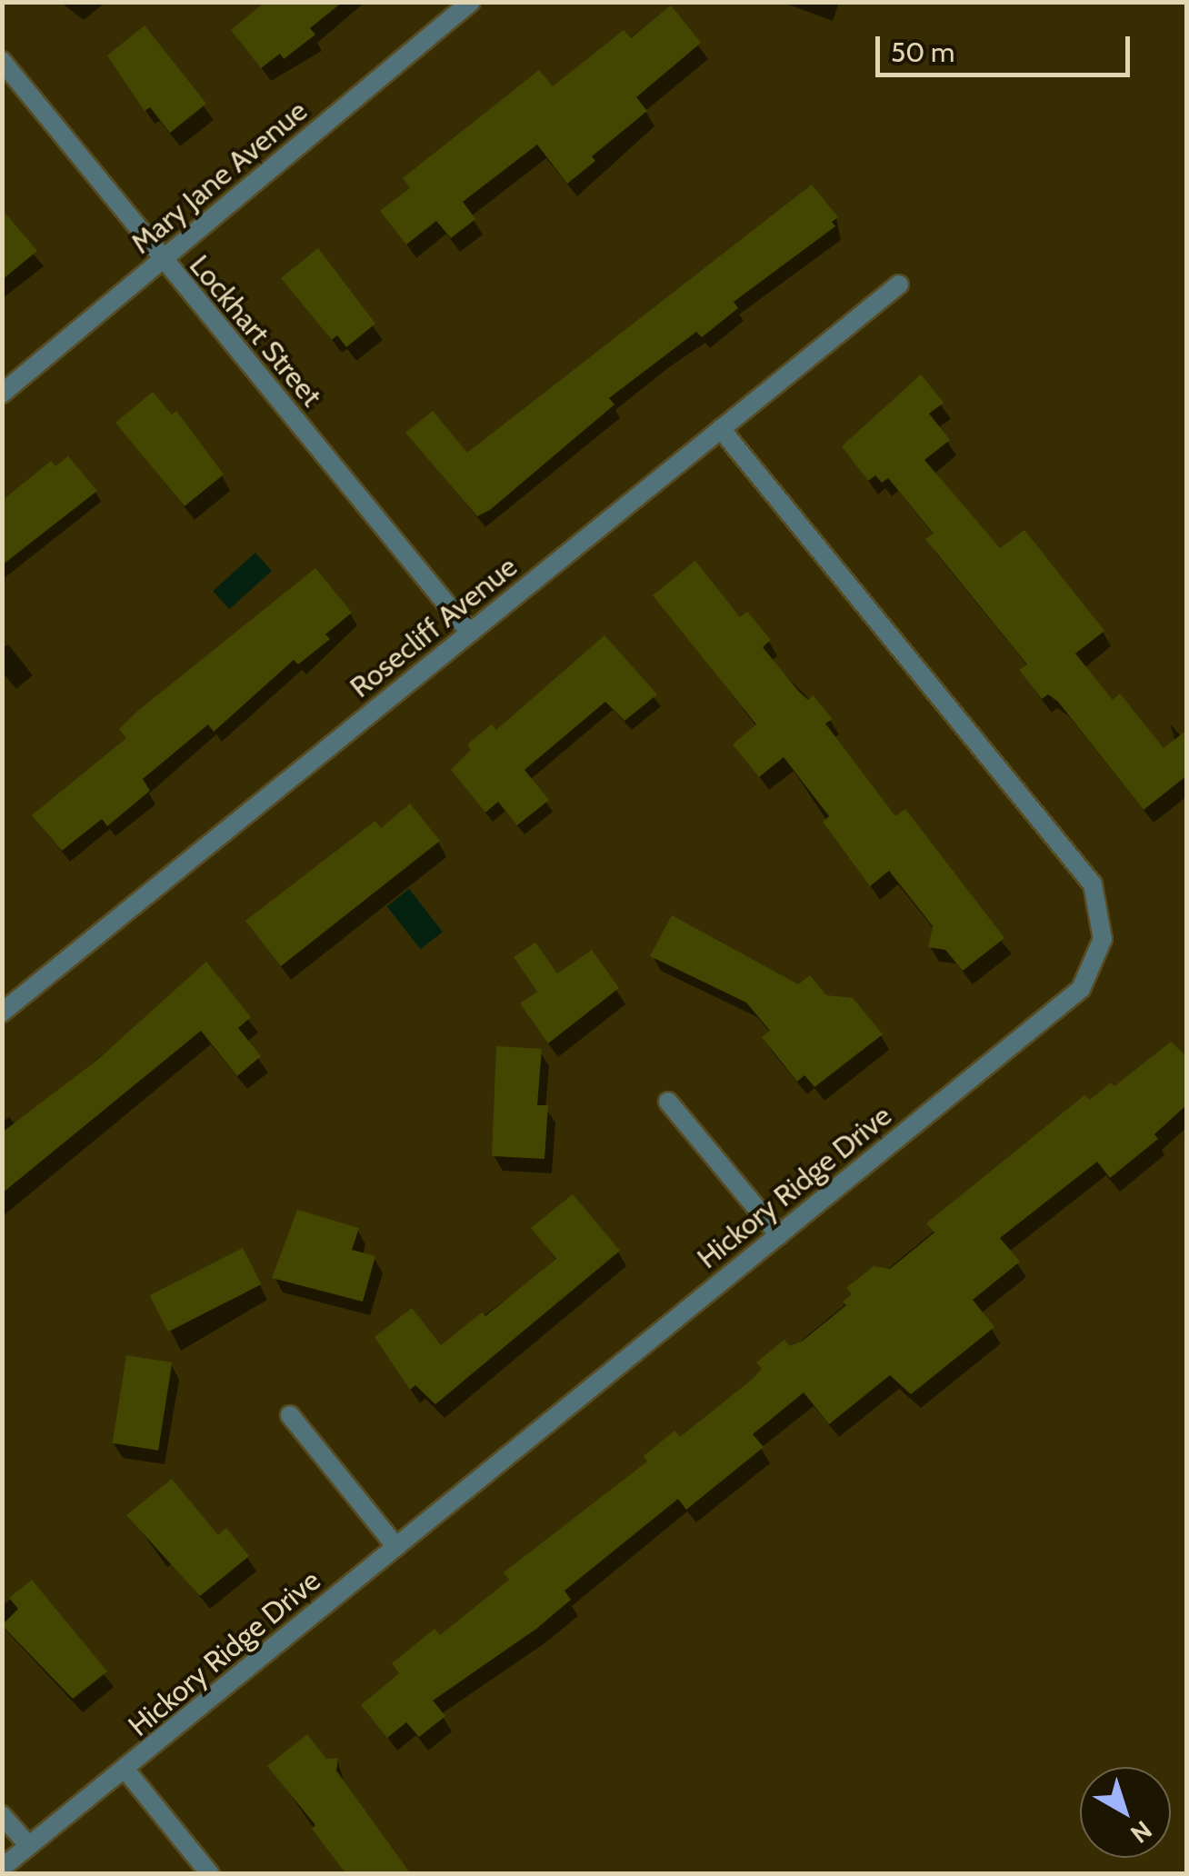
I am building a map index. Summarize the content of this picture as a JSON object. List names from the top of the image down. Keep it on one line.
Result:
{"streets":{"street":["Mary Jane Avenue","Lockhart Street","Rosecliff Avenue","Hickory Ridge Drive"]},"crossings":[["Mary Jane Avenue","Lockhart Street"],["Lockhart Street","Rosecliff Avenue"],["Rosecliff Avenue","Hickory Ridge Drive"]],"scale_bar":"50 m","north":"bottom right"}
